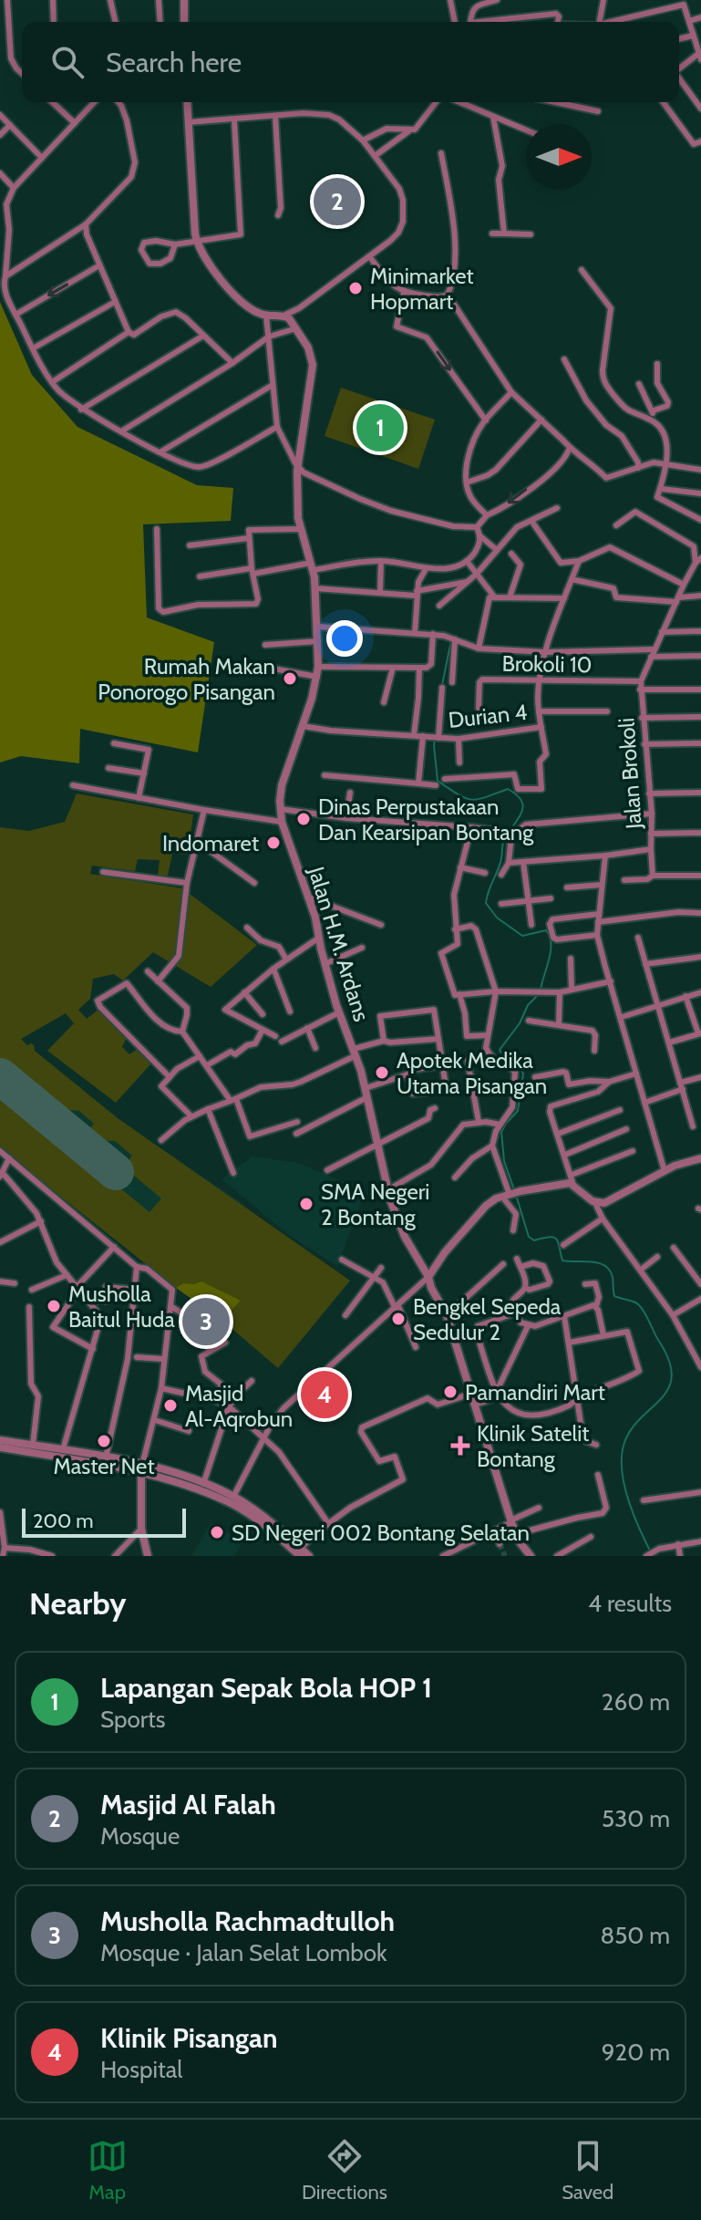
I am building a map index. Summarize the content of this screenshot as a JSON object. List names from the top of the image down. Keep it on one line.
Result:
{"streets":{"street":["Brokoli 10","Durian 4","Jalan Brokoli","Jalan H.M. Ardans"]},"crossings":[["Brokoli 10","Jalan Brokoli"],["Durian 4","Jalan H.M. Ardans"]],"places":{"other":["Minimarket Hopmart","Rumah Makan Ponorogo Pisangan","Dinas Perpustakaan Dan Kearsipan Bontang","Indomaret","Apotek Medika Utama Pisangan","SMA Negeri 2 Bontang","Musholla Baitul Huda","Bengkel Sepeda Sedulur 2","Pamandiri Mart","Masjid Al-Aqrobun","Master Net","SD Negeri 002 Bontang Selatan"],"health":["Klinik Satelit Bontang"]},"scale_bar":"200 m","north":"right","page":{"search":"Search here","pins":["2","1","3","4"],"scale":"200 m","heading":["Nearby","4 results"],"list":[{"mark":"1","name":"Lapangan Sepak Bola HOP 1","note":"Sports","value":"260 m"},{"mark":"2","name":"Masjid Al Falah","note":"Mosque","value":"530 m"},{"mark":"3","name":"Musholla Rachmadtulloh","note":"Mosque · Jalan Selat Lombok","value":"850 m"},{"mark":"4","name":"Klinik Pisangan","note":"Hospital","value":"920 m"}],"nav":["Map","Directions","Saved"]}}
